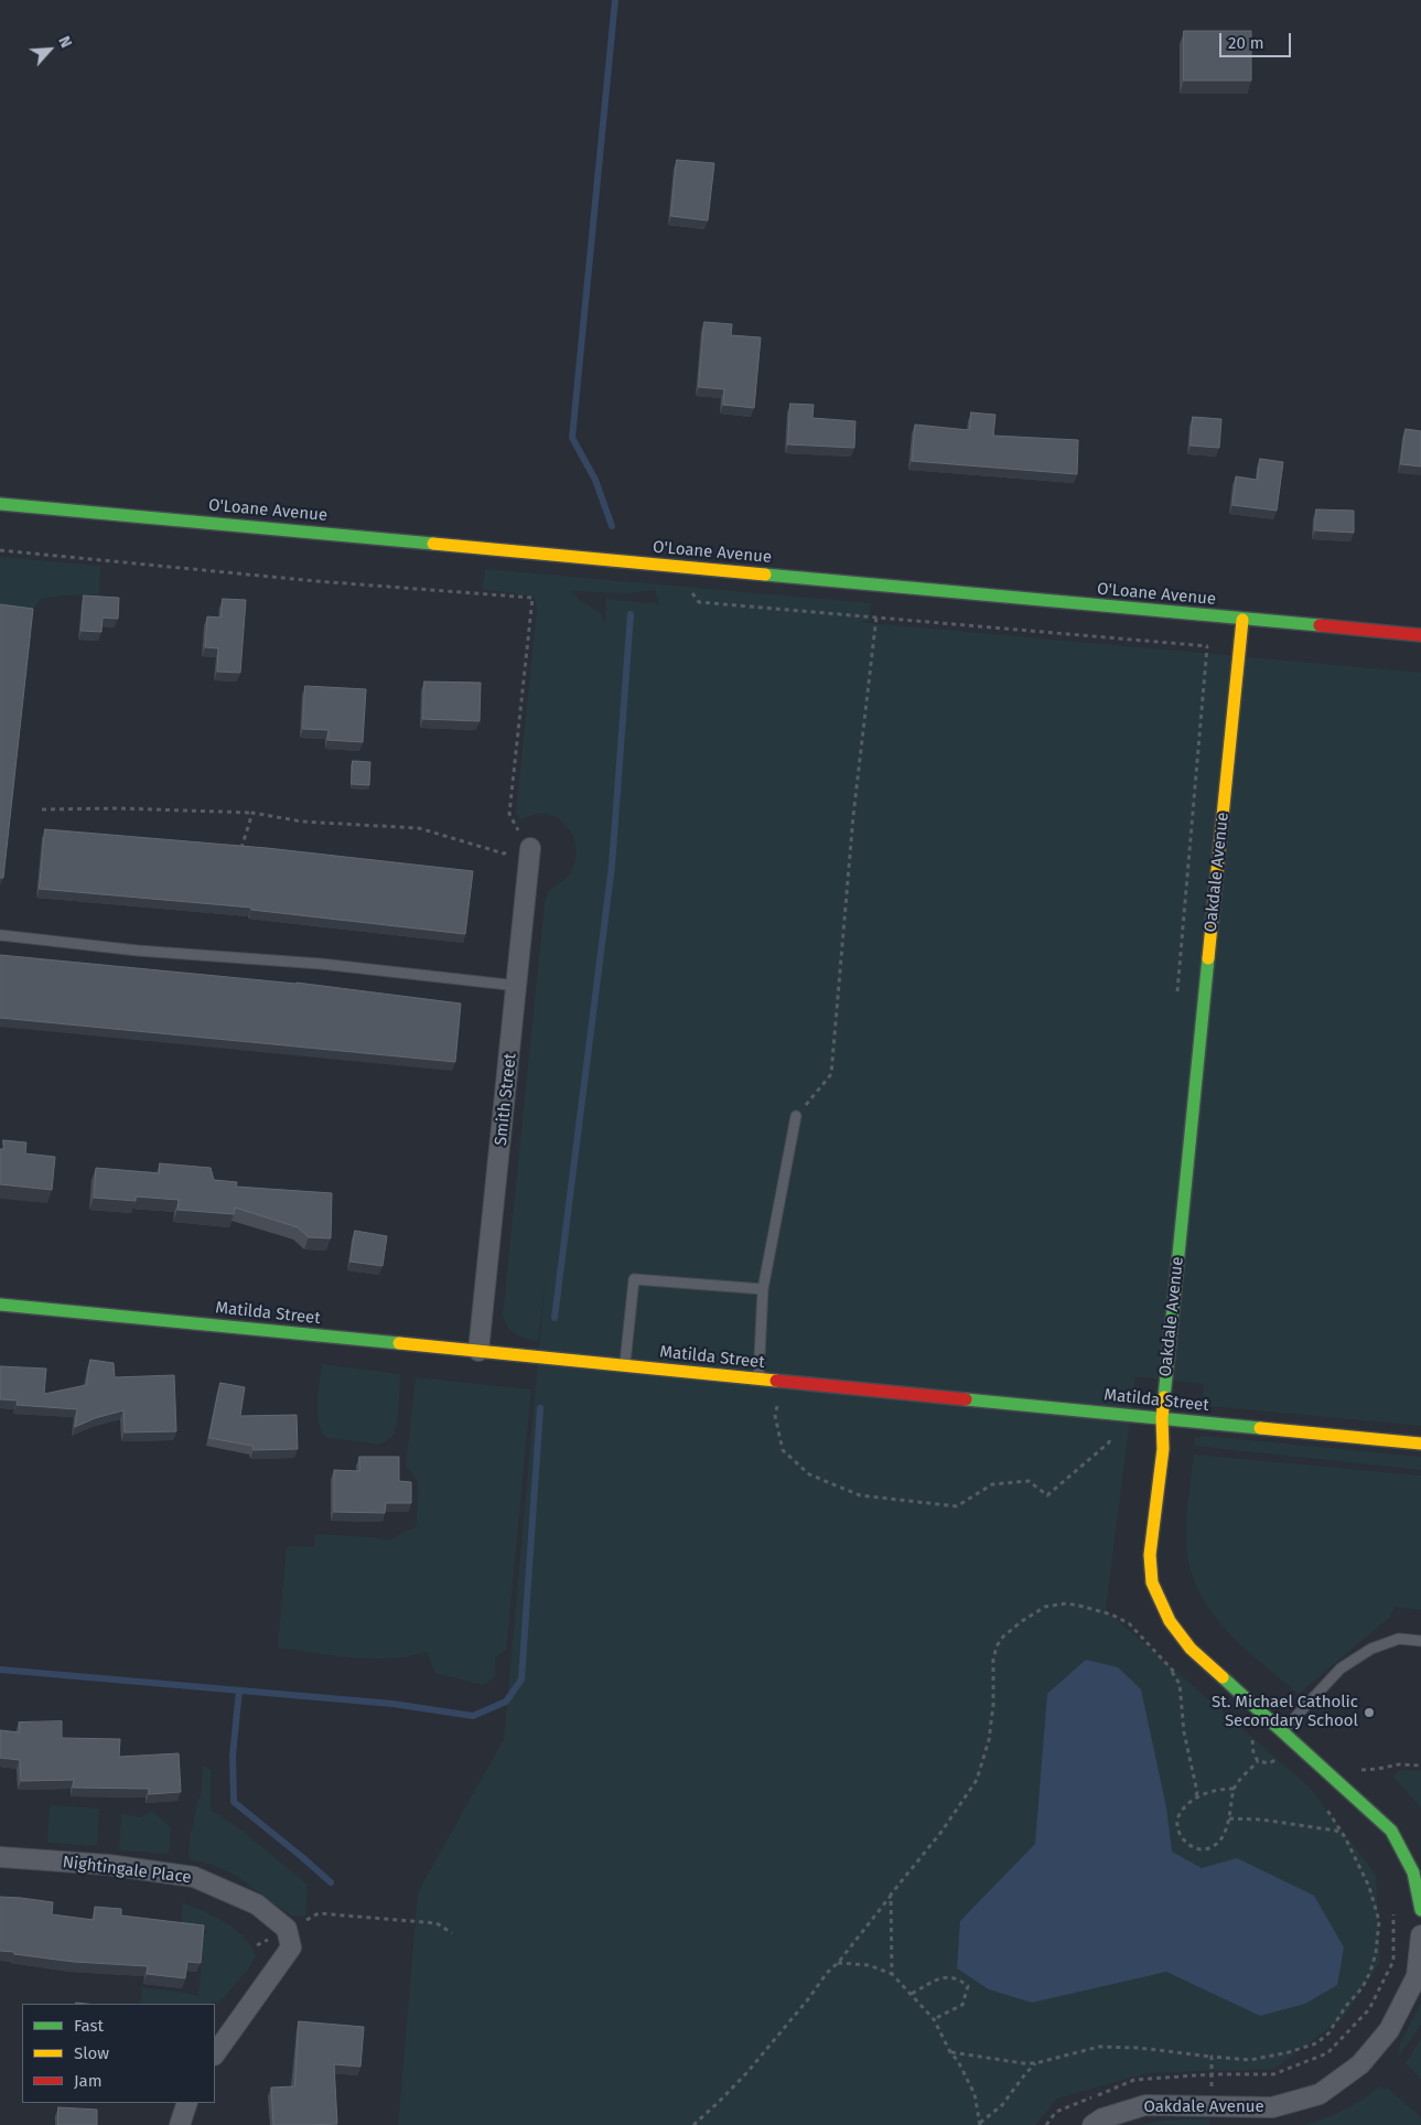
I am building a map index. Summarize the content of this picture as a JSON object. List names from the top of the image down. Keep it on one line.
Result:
{"streets":{"street":["O'Loane Avenue","Oakdale Avenue","Smith Street","Matilda Street","Nightingale Place"]},"crossings":[["O'Loane Avenue","Oakdale Avenue"],["Oakdale Avenue","Matilda Street"],["Smith Street","Matilda Street"]],"places":["St. Michael Catholic Secondary School"],"legend":["Fast","Slow","Jam"],"scale_bar":"20 m","north":"top right"}
